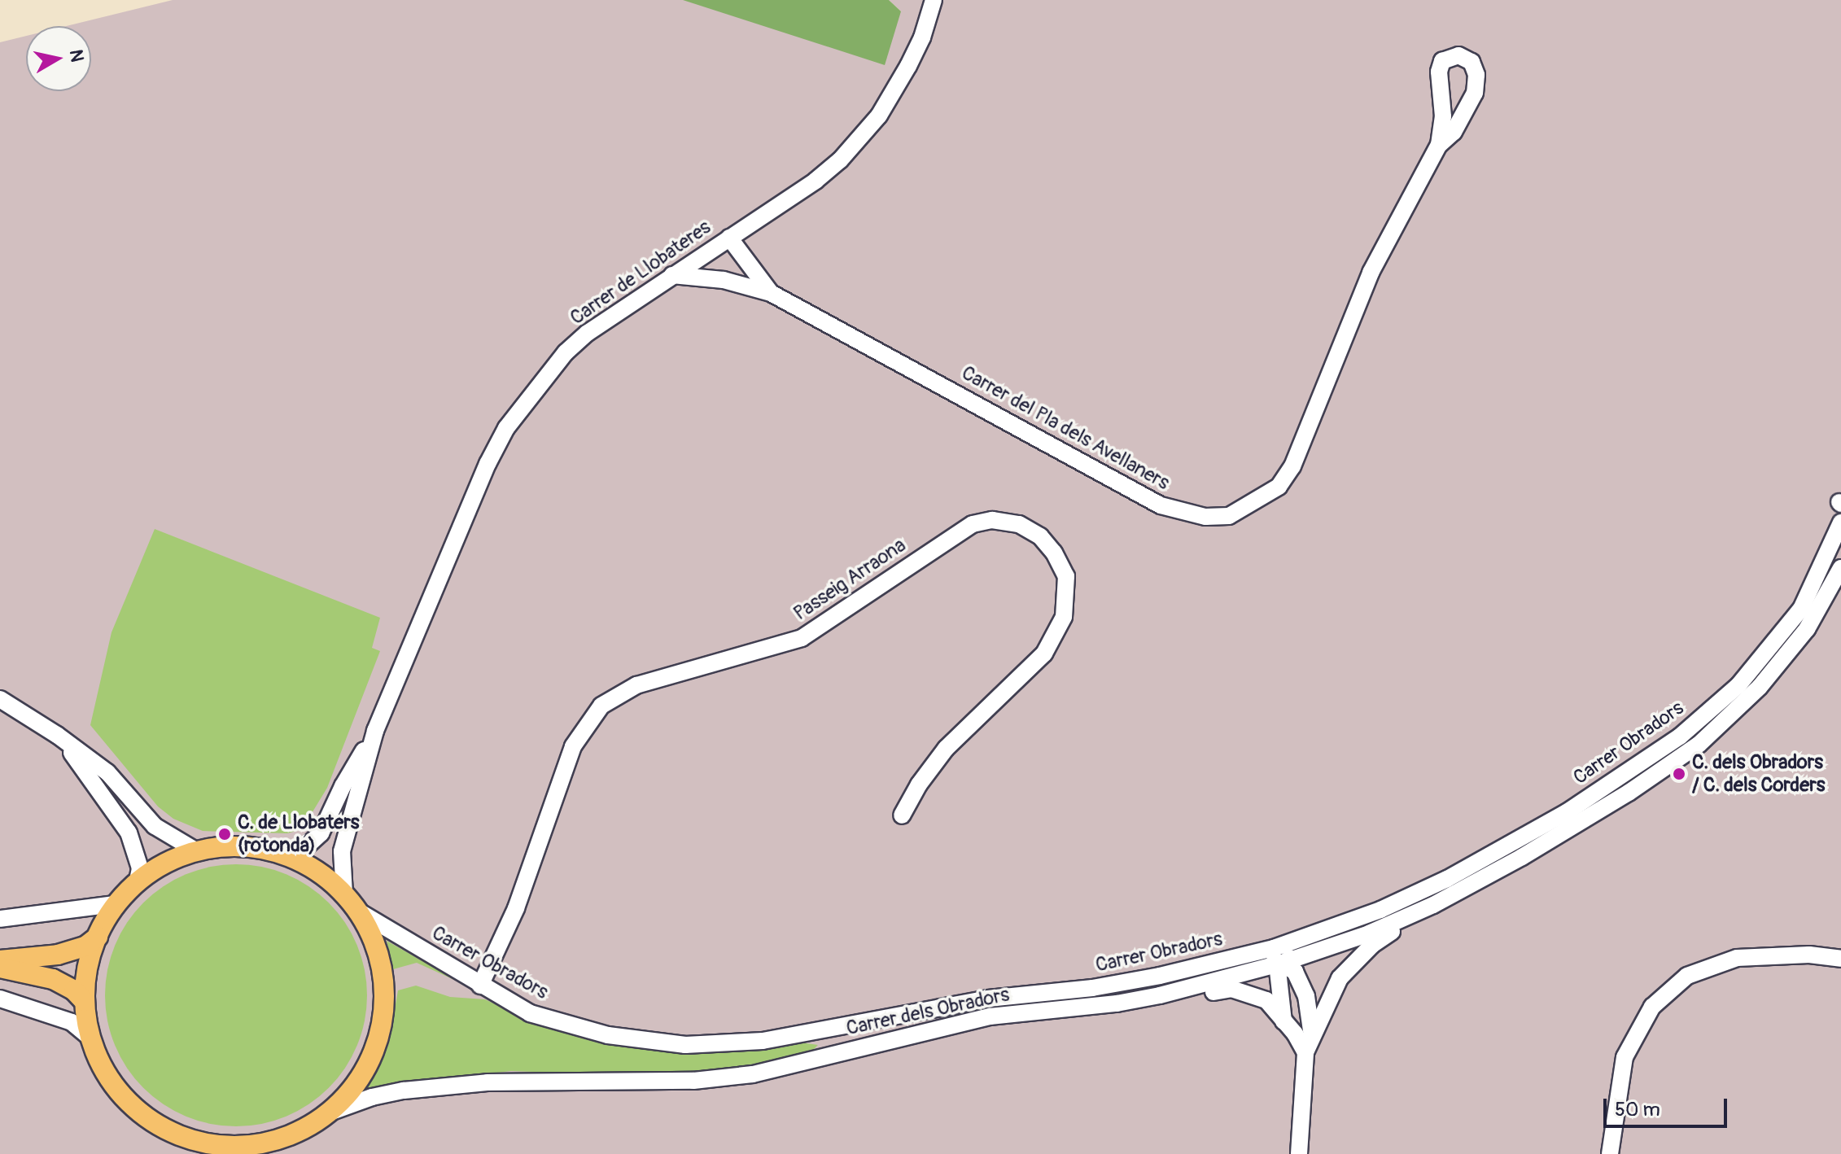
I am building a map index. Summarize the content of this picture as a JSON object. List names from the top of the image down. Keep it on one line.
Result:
{"streets":{"street":["Carrer de Llobateres","Carrer del Pla dels Avellaners","Passeig Arraona","Carrer Obradors","Carrer dels Obradors"]},"crossings":[["Carrer de Llobateres","Carrer del Pla dels Avellaners"],["Passeig Arraona","Carrer Obradors"],["Carrer Obradors","Carrer dels Obradors"]],"places":["C. dels Obradors / C. dels Corders","C. de Llobaters (rotonda)"],"scale_bar":"50 m","north":"right"}
